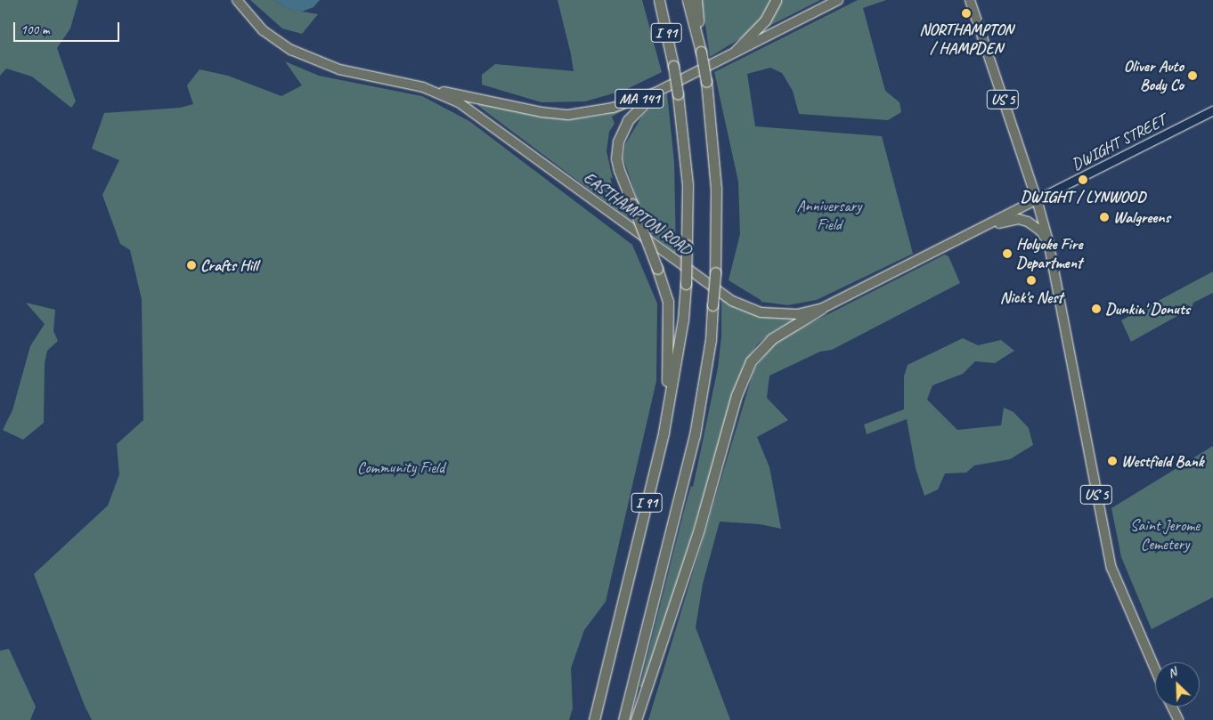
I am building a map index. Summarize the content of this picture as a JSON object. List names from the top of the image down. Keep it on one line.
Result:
{"streets":{"highway":["I 91"],"main road":["MA 141","US 5","DWIGHT STREET","EASTHAMPTON ROAD"]},"crossings":[["MA 141","EASTHAMPTON ROAD"],["US 5","DWIGHT STREET"],["US 5","EASTHAMPTON ROAD"],["DWIGHT STREET","EASTHAMPTON ROAD"]],"parks":["Anniversary Field","Community Field","Saint Jerome Cemetery"],"places":["NORTHAMPTON / HAMPDEN","Oliver Auto Body Co","DWIGHT / LYNWOOD","Walgreens","Holyoke Fire Department","Crafts Hill","Nick's Nest","Dunkin' Donuts","Westfield Bank"],"scale_bar":"100 m","north":"top left"}
